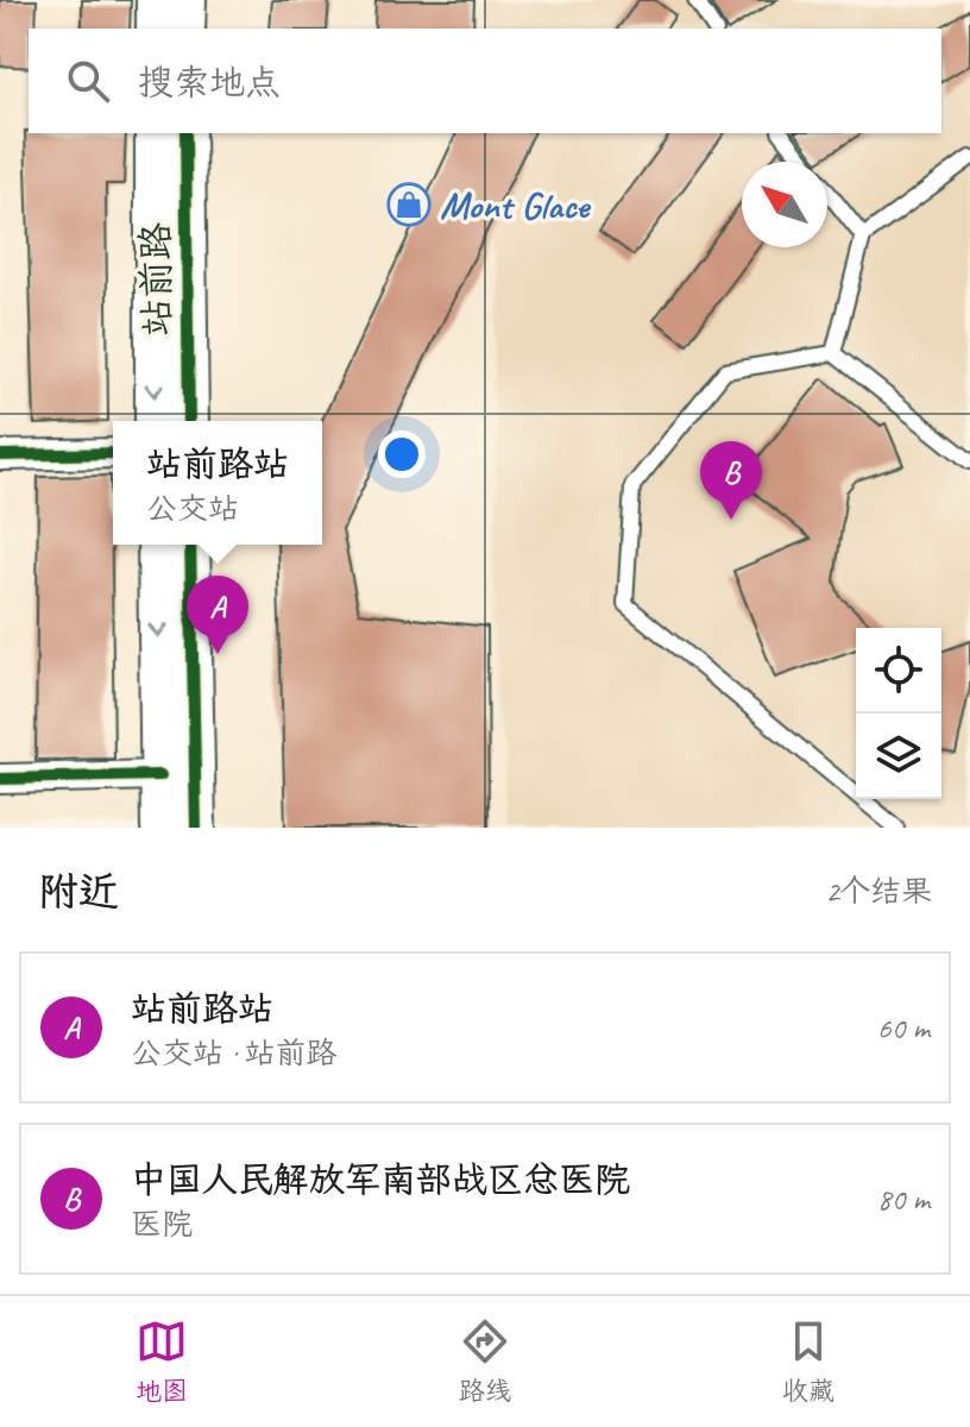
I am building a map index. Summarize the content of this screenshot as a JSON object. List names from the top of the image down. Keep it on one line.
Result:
{"streets":{"street":["站前路"]},"places":{"shop":["Mont Glace"]},"north":"top left","page":{"search":"搜索地点","popup":["站前路站","公交站"],"pins":["B","A"],"heading":["附近","2个结果"],"list":[{"mark":"A","name":"站前路站","note":"公交站 · 站前路","value":"60 m"},{"mark":"B","name":"中国人民解放军南部战区总医院","note":"医院","value":"80 m"}],"nav":["地图","路线","收藏"]}}
